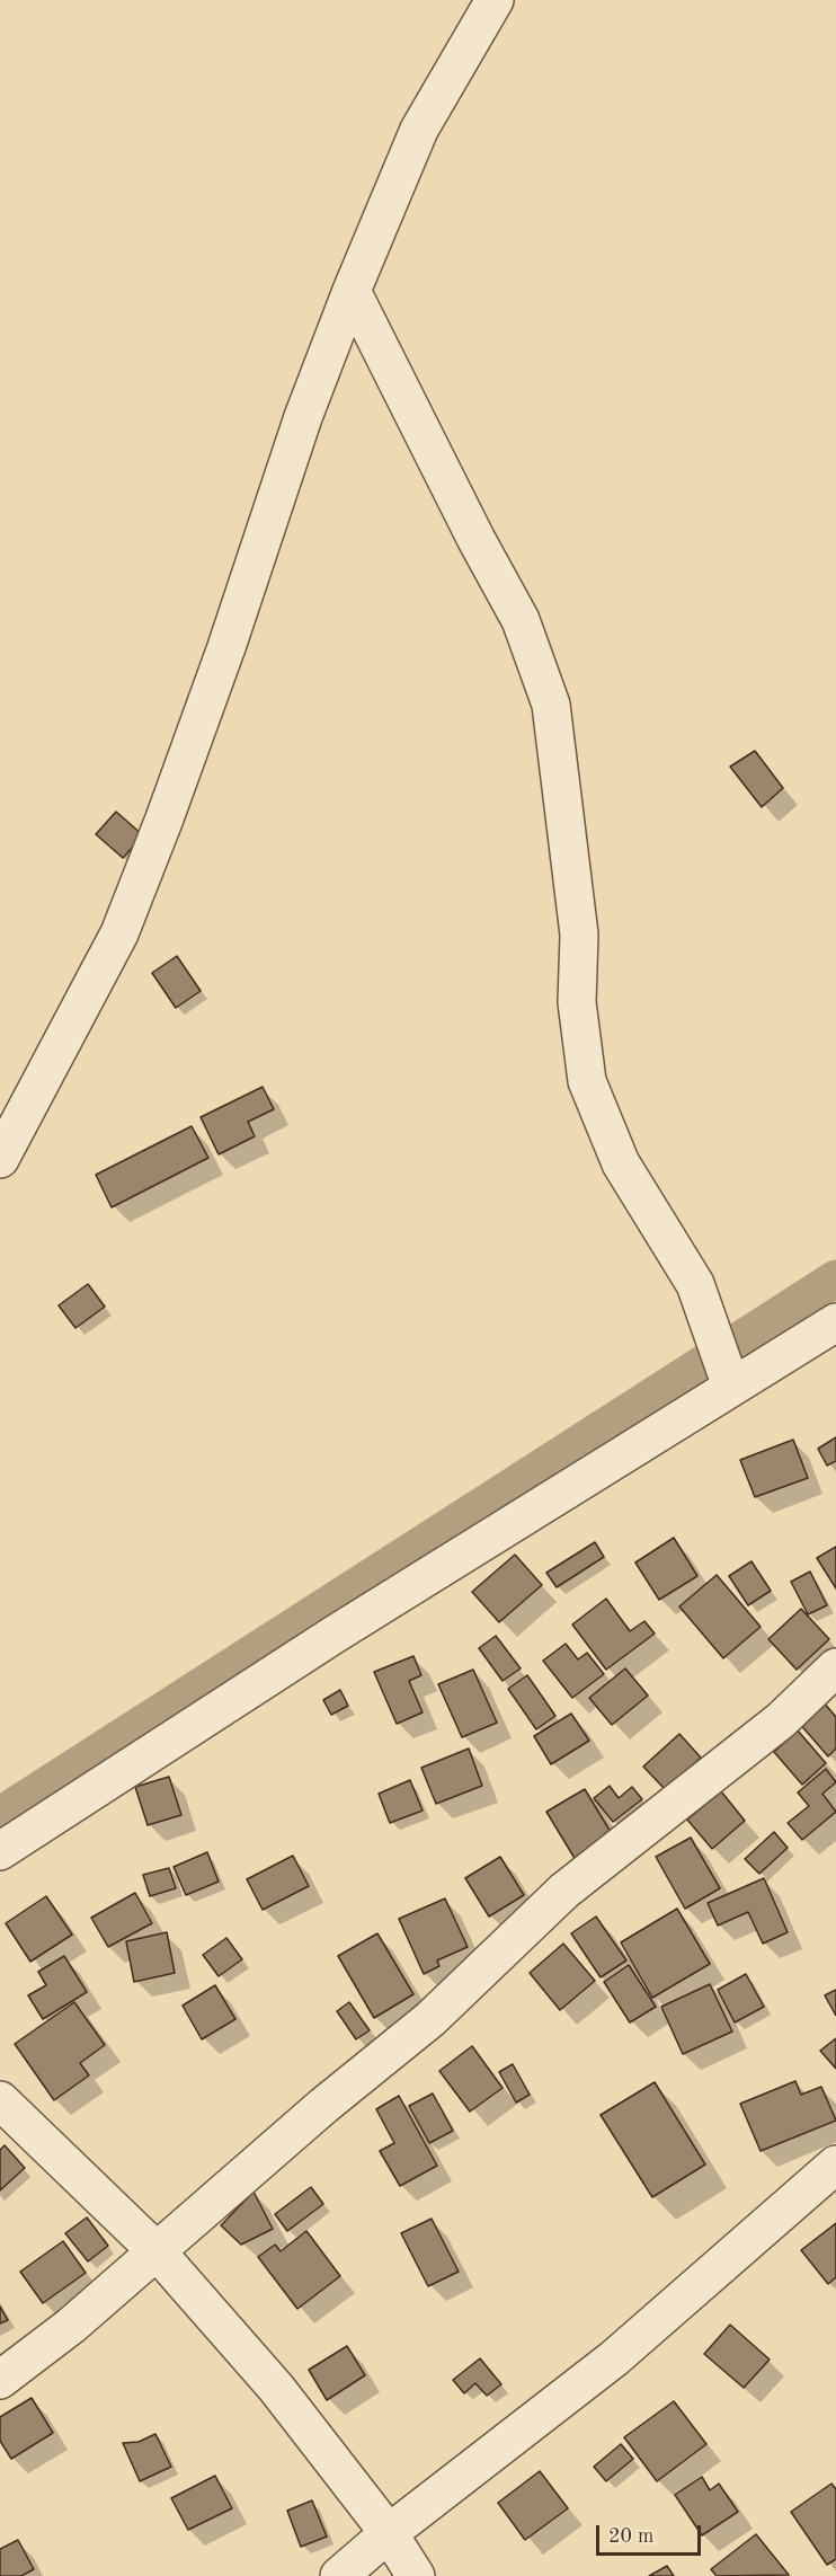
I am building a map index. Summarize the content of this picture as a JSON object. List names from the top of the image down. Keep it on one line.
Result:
{"scale_bar":"20 m"}
